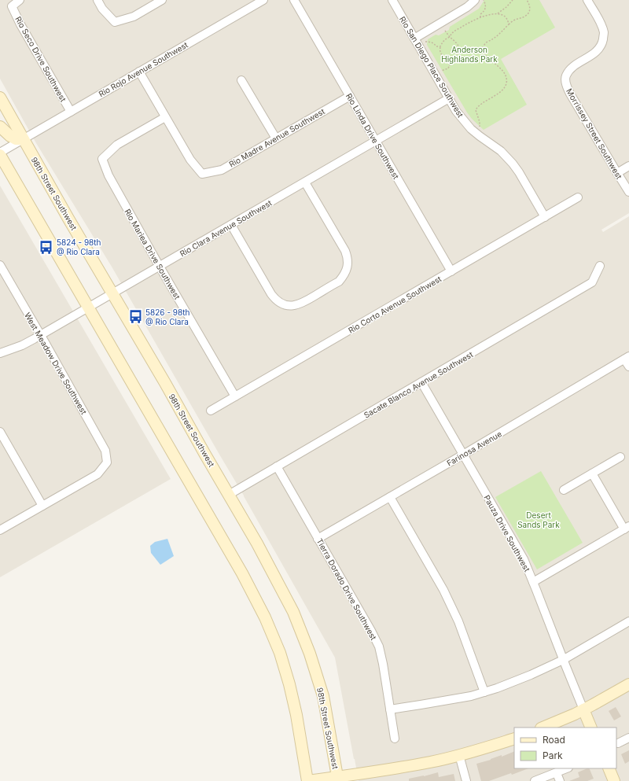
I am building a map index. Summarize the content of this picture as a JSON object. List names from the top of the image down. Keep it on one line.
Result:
{"streets":{"main road":["98th Street Southwest"],"street":["Rio Seco Drive Southwest","Rio San Diego Place Southwest","Rio Rojo Avenue Southwest","Morrissey Street Southwest","Rio Linda Drive Southwest","Rio Madre Avenue Southwest","Rio Clara Avenue Southwest","Rio Mariea Drive Southwest","Rio Corto Avenue Southwest","West Meadow Drive Southwest","Sacate Blanco Avenue Southwest","Farinosa Avenue","Pauza Drive Southwest","Tierra Dorado Drive Southwest"]},"crossings":[["Rio Seco Drive Southwest","Rio Rojo Avenue Southwest"],["Rio San Diego Place Southwest","Rio Clara Avenue Southwest"],["Rio San Diego Place Southwest","Rio Corto Avenue Southwest"],["Rio Rojo Avenue Southwest","98th Street Southwest"],["Rio Linda Drive Southwest","Rio Madre Avenue Southwest"],["Rio Linda Drive Southwest","Rio Clara Avenue Southwest"],["Rio Linda Drive Southwest","Rio Corto Avenue Southwest"],["Rio Madre Avenue Southwest","Rio Mariea Drive Southwest"],["98th Street Southwest","Rio Clara Avenue Southwest"],["98th Street Southwest","Sacate Blanco Avenue Southwest"],["Rio Clara Avenue Southwest","Rio Mariea Drive Southwest"],["Rio Clara Avenue Southwest","West Meadow Drive Southwest"],["Rio Mariea Drive Southwest","Rio Corto Avenue Southwest"],["Sacate Blanco Avenue Southwest","Pauza Drive Southwest"],["Sacate Blanco Avenue Southwest","Tierra Dorado Drive Southwest"],["Farinosa Avenue","Pauza Drive Southwest"],["Farinosa Avenue","Tierra Dorado Drive Southwest"]],"parks":["Anderson Highlands Park","Desert Sands Park"],"places":{"bus stop":["5824 - 98th @ Rio Clara","5826 - 98th @ Rio Clara"]},"legend":["Road","Park"]}
